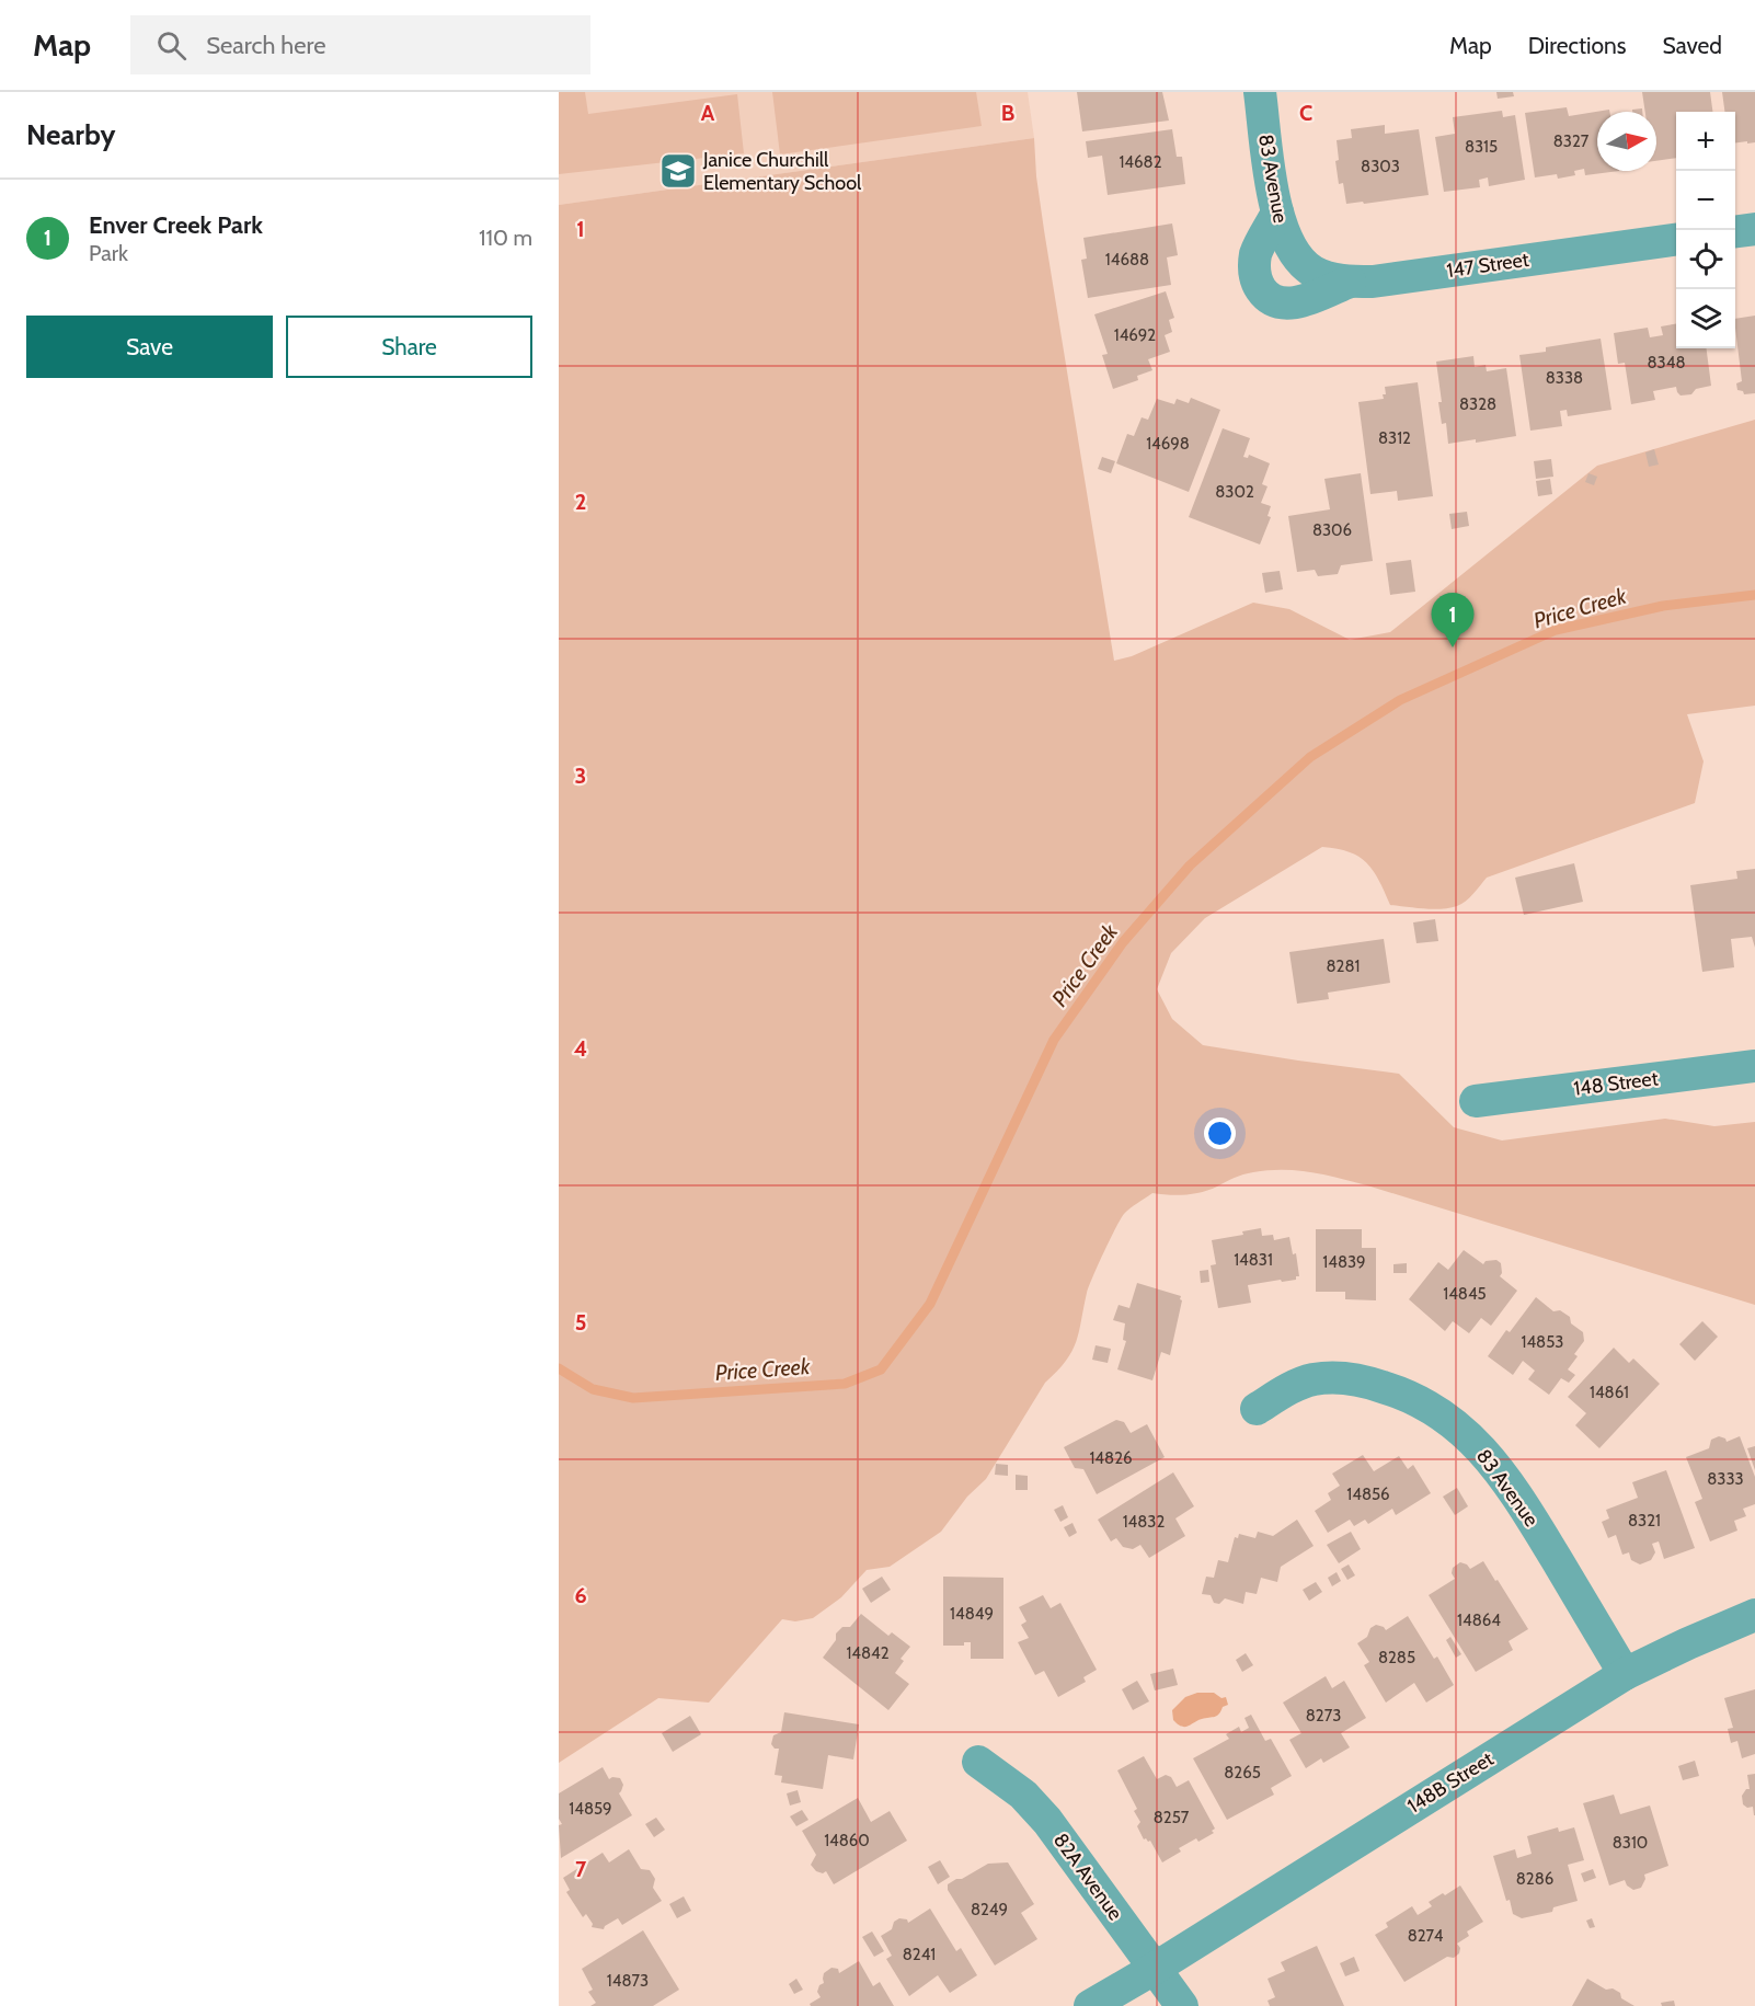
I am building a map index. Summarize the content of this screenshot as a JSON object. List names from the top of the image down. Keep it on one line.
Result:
{"streets":{"street":["83 Avenue","147 Street","148 Street","148B Street","82A Avenue"]},"crossings":[["83 Avenue","147 Street"],["83 Avenue","148B Street"],["148B Street","82A Avenue"]],"water":["Price Creek"],"places":{"school or university":["Janice Churchill Elementary School"]},"house_numbers":["8327","8315","14682","8303","14688","14692","8348","8338","8328","8312","14698","8302","8306","8281","14831","14839","14845","14853","14861","14826","8333","14856","8321","14832","14849","14864","14842","8285","8273","8265","14859","8257","14860","8310","8286","8249","8274","8241","14873"],"north":"right","page":{"header":"Map","search":"Search here","nav":["Map","Directions","Saved"],"heading":"Nearby","map_buttons":["+","−"],"list":[{"mark":"1","name":"Enver Creek Park","note":"Park","value":"110 m"}],"buttons":["Save","Share"],"pins":"1"},"grid":{"columns":["A","B","C"],"rows":["1","2","3","4","5","6","7"]}}
